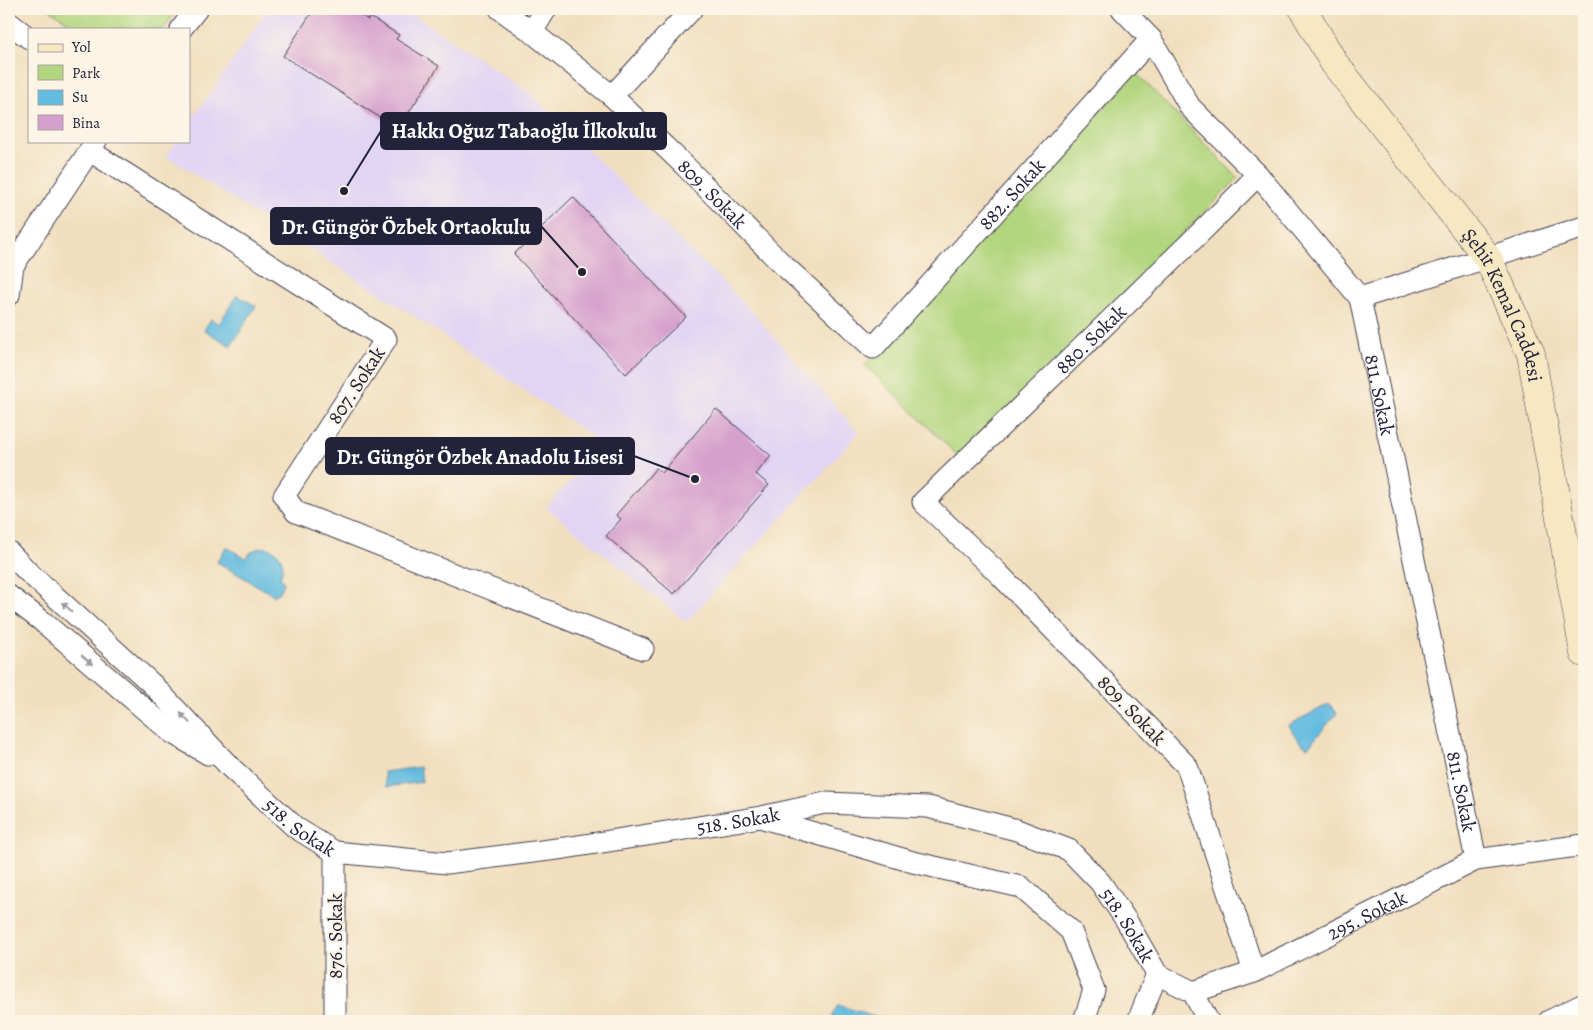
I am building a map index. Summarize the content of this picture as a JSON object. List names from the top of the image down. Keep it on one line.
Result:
{"streets":{"main road":["Şehit Kemal Caddesi"],"street":["882. Sokak","809. Sokak","880. Sokak","807. Sokak","811. Sokak","518. Sokak","295. Sokak","876. Sokak"]},"crossings":[["882. Sokak","809. Sokak"],["882. Sokak","811. Sokak"],["809. Sokak","880. Sokak"],["809. Sokak","295. Sokak"],["880. Sokak","811. Sokak"],["811. Sokak","295. Sokak"],["518. Sokak","876. Sokak"]],"places":["Hakkı Oğuz Tabaoğlu İlkokulu","Dr. Güngör Özbek Ortaokulu","Dr. Güngör Özbek Anadolu Lisesi"],"legend":["Yol","Park","Su","Bina"]}
